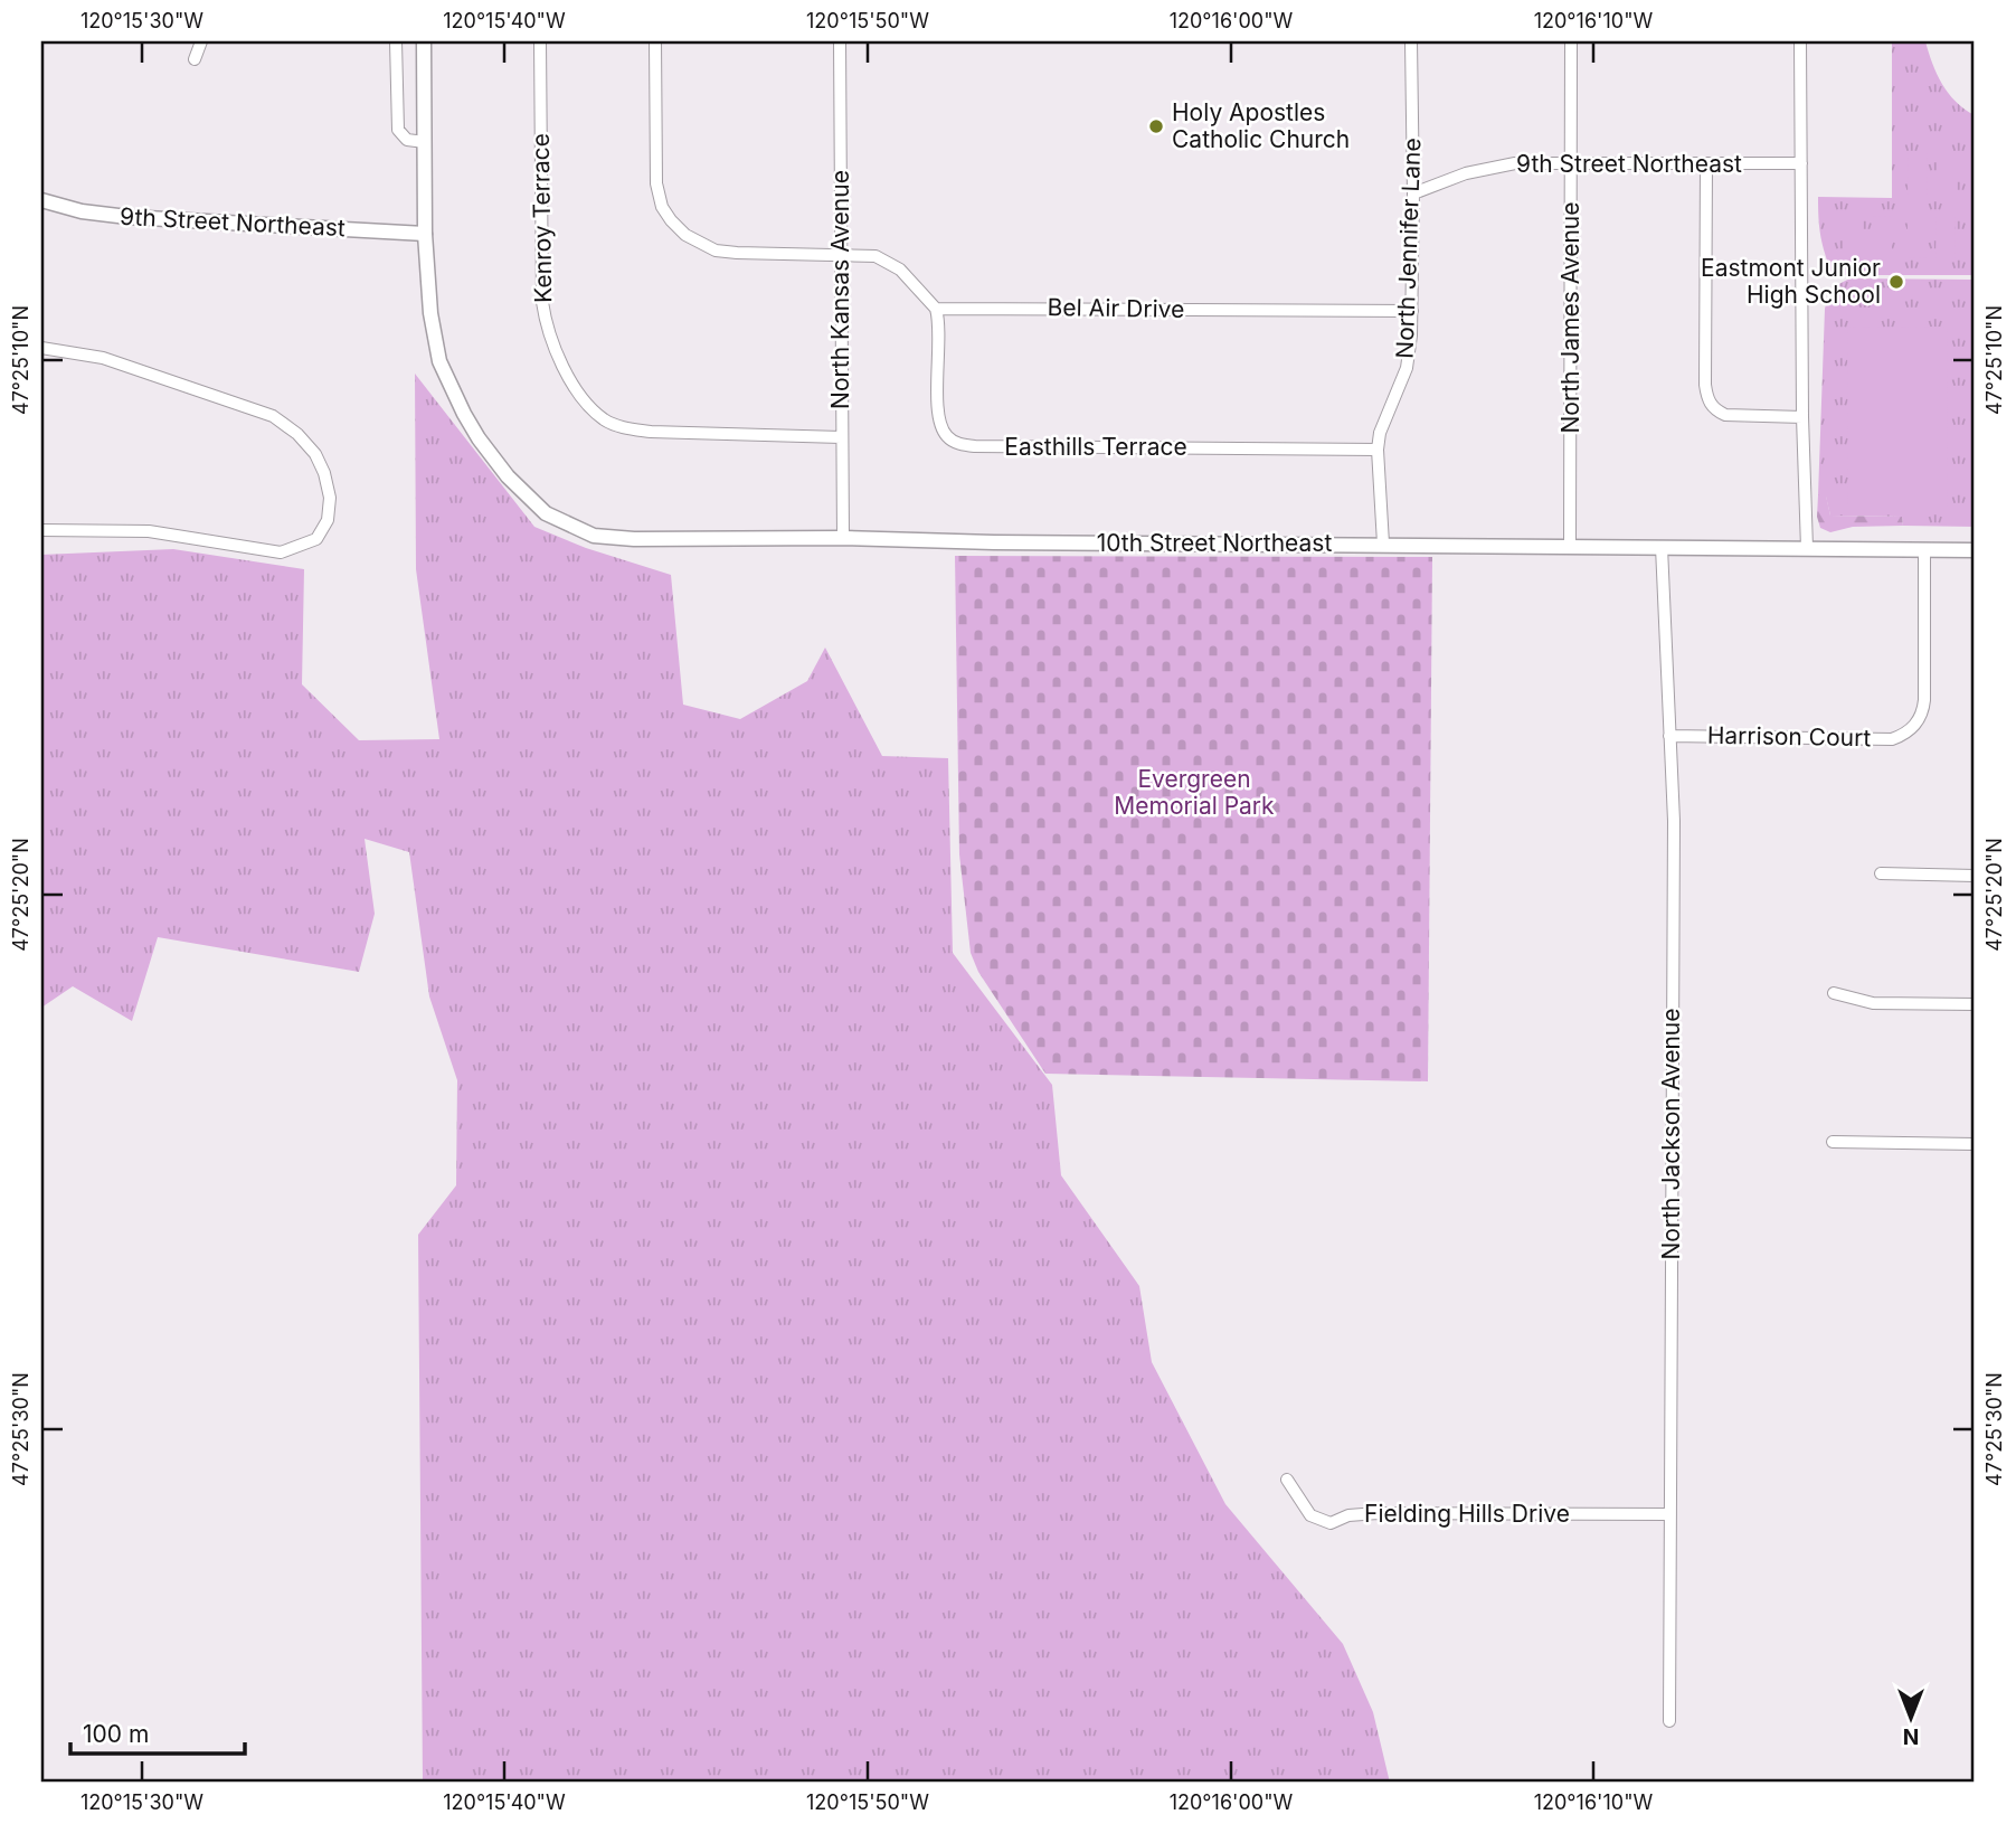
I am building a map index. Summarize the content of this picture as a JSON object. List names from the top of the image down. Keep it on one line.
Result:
{"streets":{"main road":["9th Street Northeast","10th Street Northeast"],"street":["Kenroy Terrace","North Jennifer Lane","North Kansas Avenue","Bel Air Drive","North James Avenue","Easthills Terrace","Harrison Court","North Jackson Avenue","Fielding Hills Drive"]},"crossings":[["9th Street Northeast","North Jennifer Lane"],["9th Street Northeast","North James Avenue"],["9th Street Northeast","10th Street Northeast"],["Kenroy Terrace","North Kansas Avenue"],["North Jennifer Lane","Bel Air Drive"],["North Jennifer Lane","Easthills Terrace"],["North Jennifer Lane","10th Street Northeast"],["North Kansas Avenue","10th Street Northeast"],["Bel Air Drive","Easthills Terrace"],["North James Avenue","10th Street Northeast"],["10th Street Northeast","Harrison Court"],["10th Street Northeast","North Jackson Avenue"],["Harrison Court","North Jackson Avenue"],["North Jackson Avenue","Fielding Hills Drive"]],"parks":["Evergreen Memorial Park"],"places":["Holy Apostles Catholic Church","Eastmont Junior High School"],"scale_bar":"100 m","north":"bottom","coordinates":["120°15'30\"W","120°15'40\"W","120°15'50\"W","120°16'00\"W","120°16'10\"W","47°25'10\"N","47°25'20\"N","47°25'30\"N"]}
